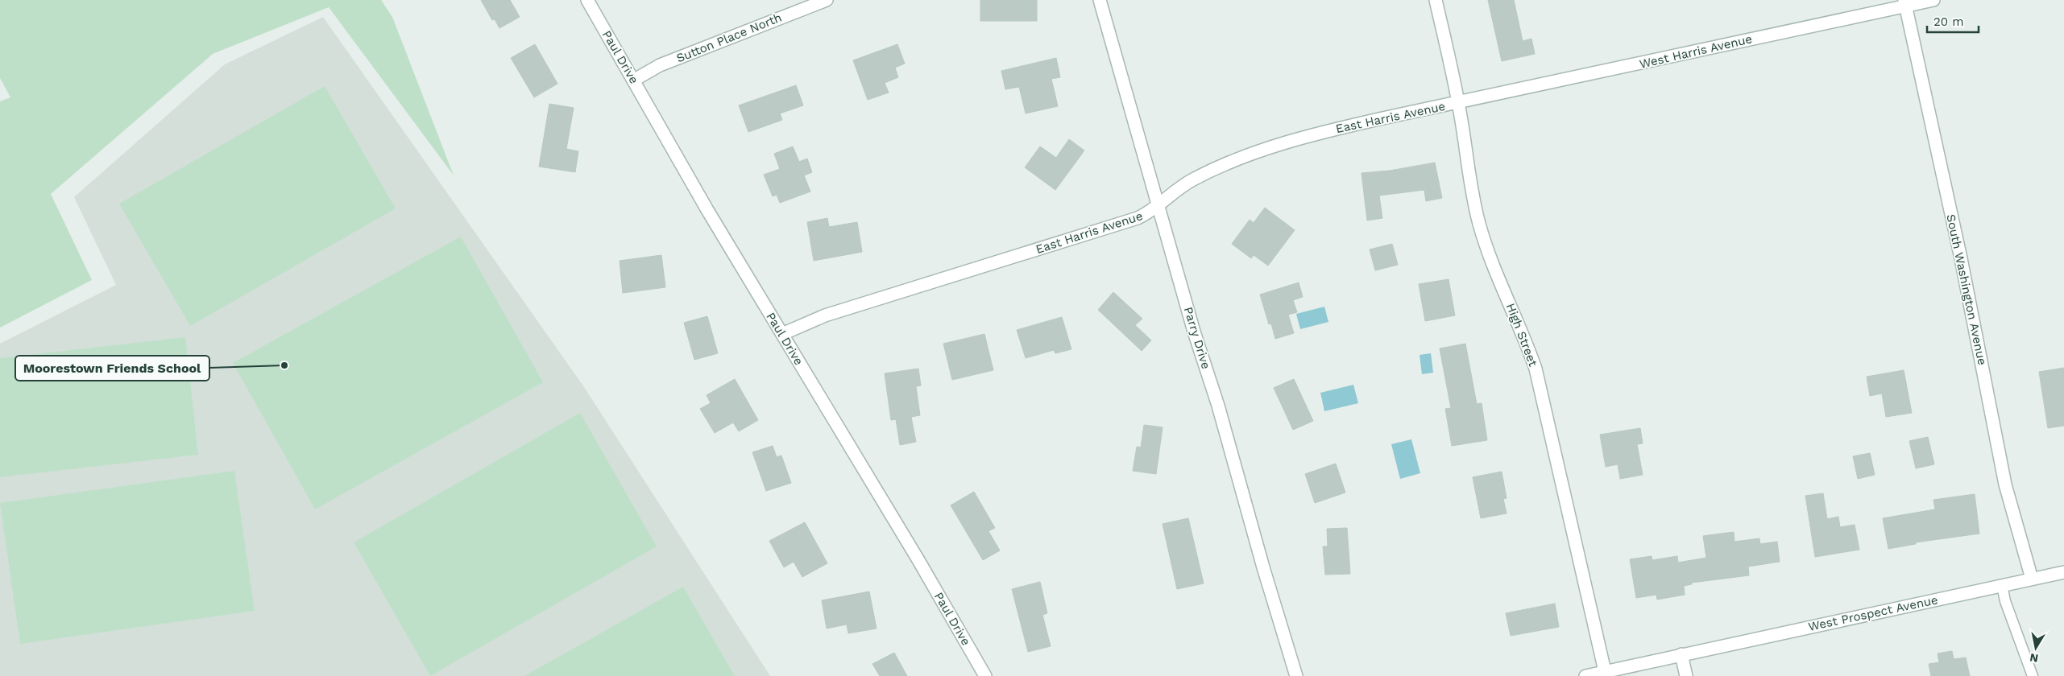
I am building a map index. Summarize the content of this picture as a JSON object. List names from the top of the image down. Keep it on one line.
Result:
{"streets":{"street":["Sutton Place North","West Harris Avenue","Paul Drive","East Harris Avenue","South Washington Avenue","High Street","Parry Drive","West Prospect Avenue"]},"crossings":[["Sutton Place North","Paul Drive"],["West Harris Avenue","East Harris Avenue"],["West Harris Avenue","South Washington Avenue"],["West Harris Avenue","High Street"],["Paul Drive","East Harris Avenue"],["East Harris Avenue","High Street"],["East Harris Avenue","Parry Drive"],["South Washington Avenue","West Prospect Avenue"],["High Street","West Prospect Avenue"]],"places":["Moorestown Friends School"],"scale_bar":"20 m","north":"bottom"}
